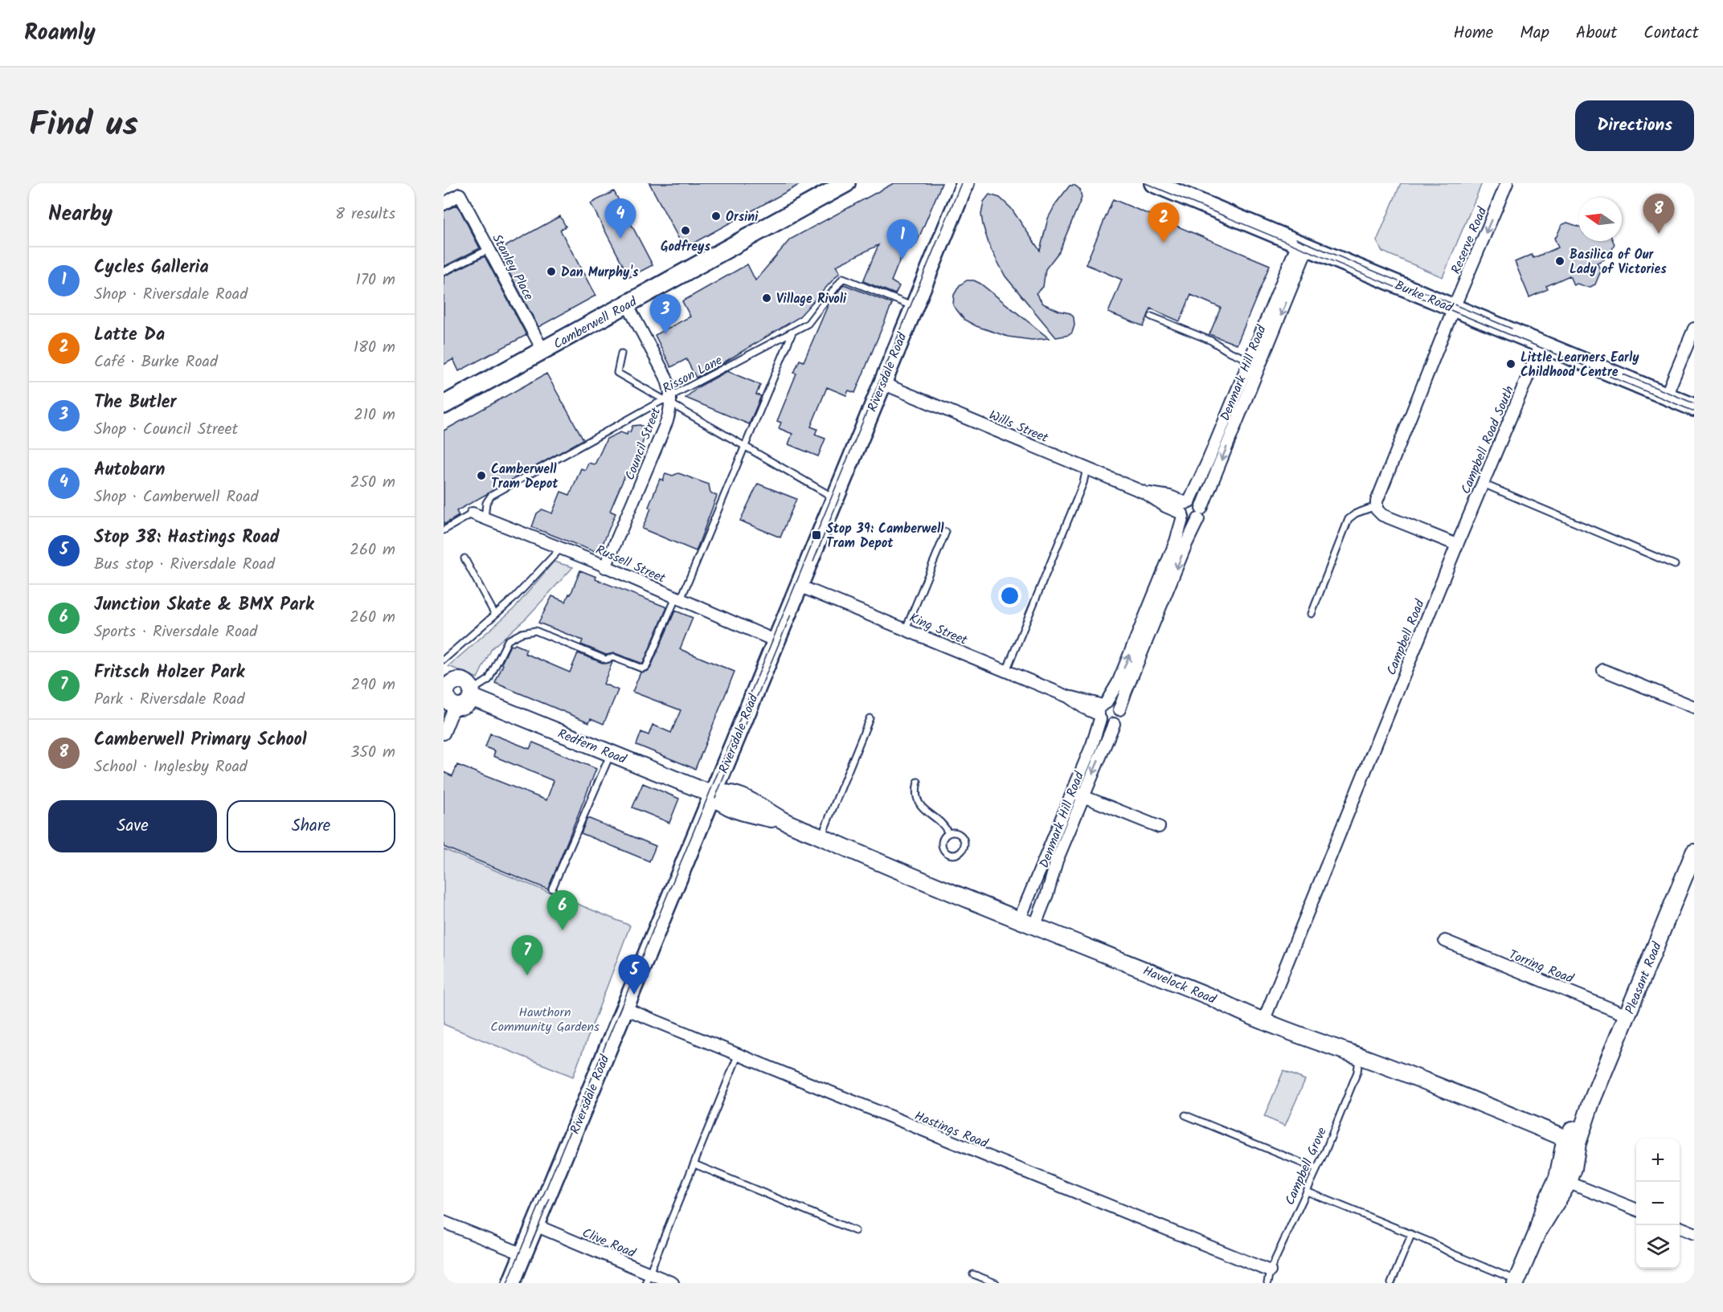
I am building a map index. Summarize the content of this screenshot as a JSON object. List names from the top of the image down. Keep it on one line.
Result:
{"streets":{"main road":["Burke Road","Camberwell Road","Riversdale Road"],"street":["Reserve Road","Stanley Place","Denmark Hill Road","Wills Street","Campbell Road South","Council Street","Russell Street","King Street","Campbell Road","Redfern Road","Torring Road","Pleasant Road","Havelock Road","Hastings Road","Clive Road"],"lane":["Risson Lane","Campbell Grove"]},"crossings":[["Reserve Road","Burke Road"],["Stanley Place","Camberwell Road"],["Burke Road","Denmark Hill Road"],["Burke Road","Campbell Road South"],["Camberwell Road","Council Street"],["Riversdale Road","Risson Lane"],["Riversdale Road","Wills Street"],["Riversdale Road","Russell Street"],["Riversdale Road","King Street"],["Riversdale Road","Redfern Road"],["Riversdale Road","Havelock Road"],["Riversdale Road","Hastings Road"],["Riversdale Road","Clive Road"],["Denmark Hill Road","Wills Street"],["Denmark Hill Road","King Street"],["Denmark Hill Road","Havelock Road"],["Risson Lane","Council Street"],["Risson Lane","Russell Street"],["Campbell Road South","Campbell Road"],["Council Street","Russell Street"],["Campbell Road","Havelock Road"],["Redfern Road","Havelock Road"],["Torring Road","Pleasant Road"],["Pleasant Road","Havelock Road"],["Havelock Road","Campbell Grove"],["Hastings Road","Campbell Grove"]],"one_way":["Reserve Road"],"parks":["Hawthorn Community Gardens"],"places":{"other":["Orsini","Godfreys","Basilica of Our Lady of Victories","Dan Murphy's","Village Rivoli","Little Learners Early Childhood Centre","Camberwell Tram Depot"],"transit":["Stop 39: Camberwell Tram Depot"]},"north":"left","page":{"header":"Roamly","nav":["Home","Map","About","Contact"],"title":"Find us","buttons":["Directions",["Save","Share"]],"heading":["Nearby","8 results"],"pins":["8","4","2","1","3","6","7","5"],"list":[{"mark":"1","name":"Cycles Galleria","note":"Shop · Riversdale Road","value":"170 m"},{"mark":"2","name":"Latte Da","note":"Café · Burke Road","value":"180 m"},{"mark":"3","name":"The Butler","note":"Shop · Council Street","value":"210 m"},{"mark":"4","name":"Autobarn","note":"Shop · Camberwell Road","value":"250 m"},{"mark":"5","name":"Stop 38: Hastings Road","note":"Bus stop · Riversdale Road","value":"260 m"},{"mark":"6","name":"Junction Skate & BMX Park","note":"Sports · Riversdale Road","value":"260 m"},{"mark":"7","name":"Fritsch Holzer Park","note":"Park · Riversdale Road","value":"290 m"},{"mark":"8","name":"Camberwell Primary School","note":"School · Inglesby Road","value":"350 m"}],"map_buttons":["+","−"]}}
